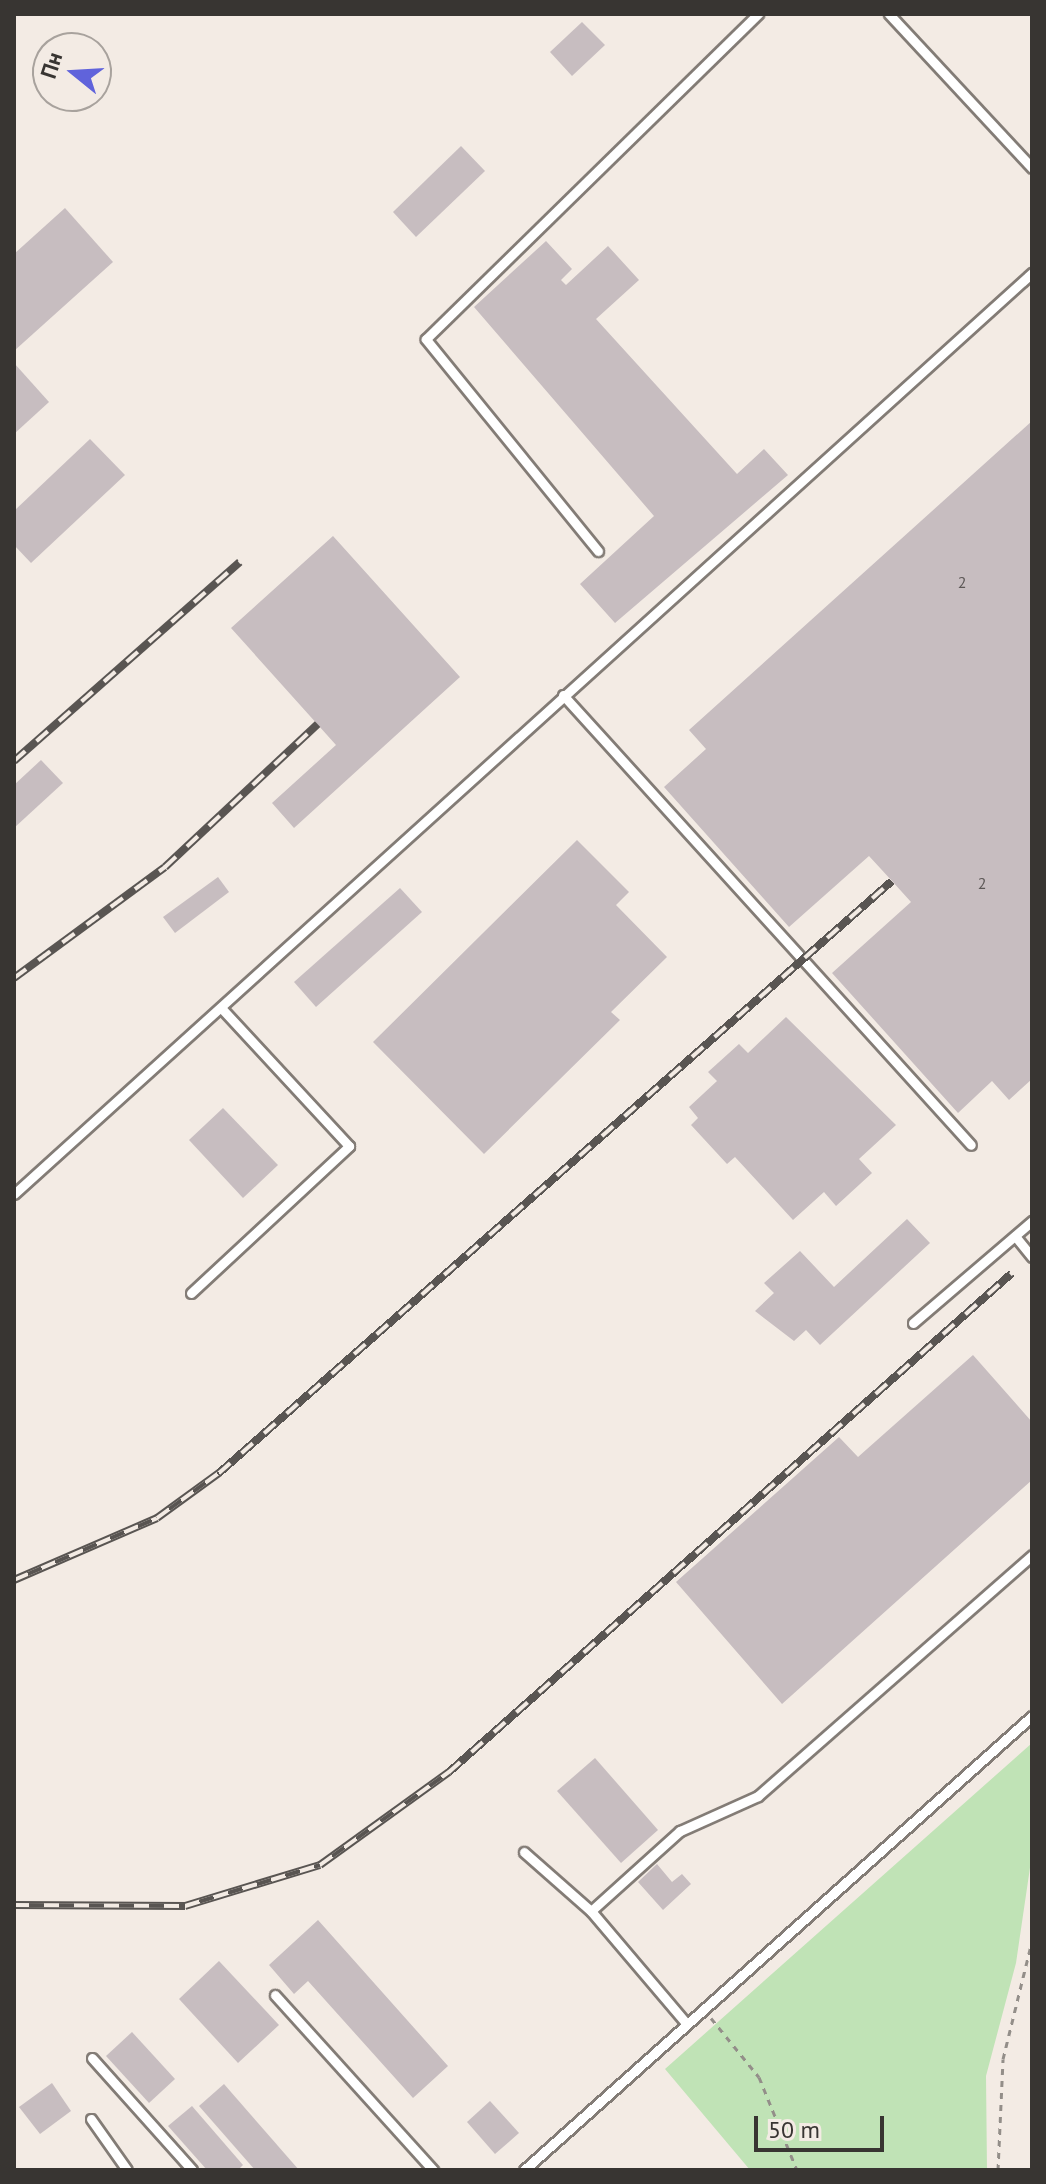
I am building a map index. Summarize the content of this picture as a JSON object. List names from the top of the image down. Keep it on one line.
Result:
{"house_numbers":["2","2"],"scale_bar":"50 m","north":"left"}
